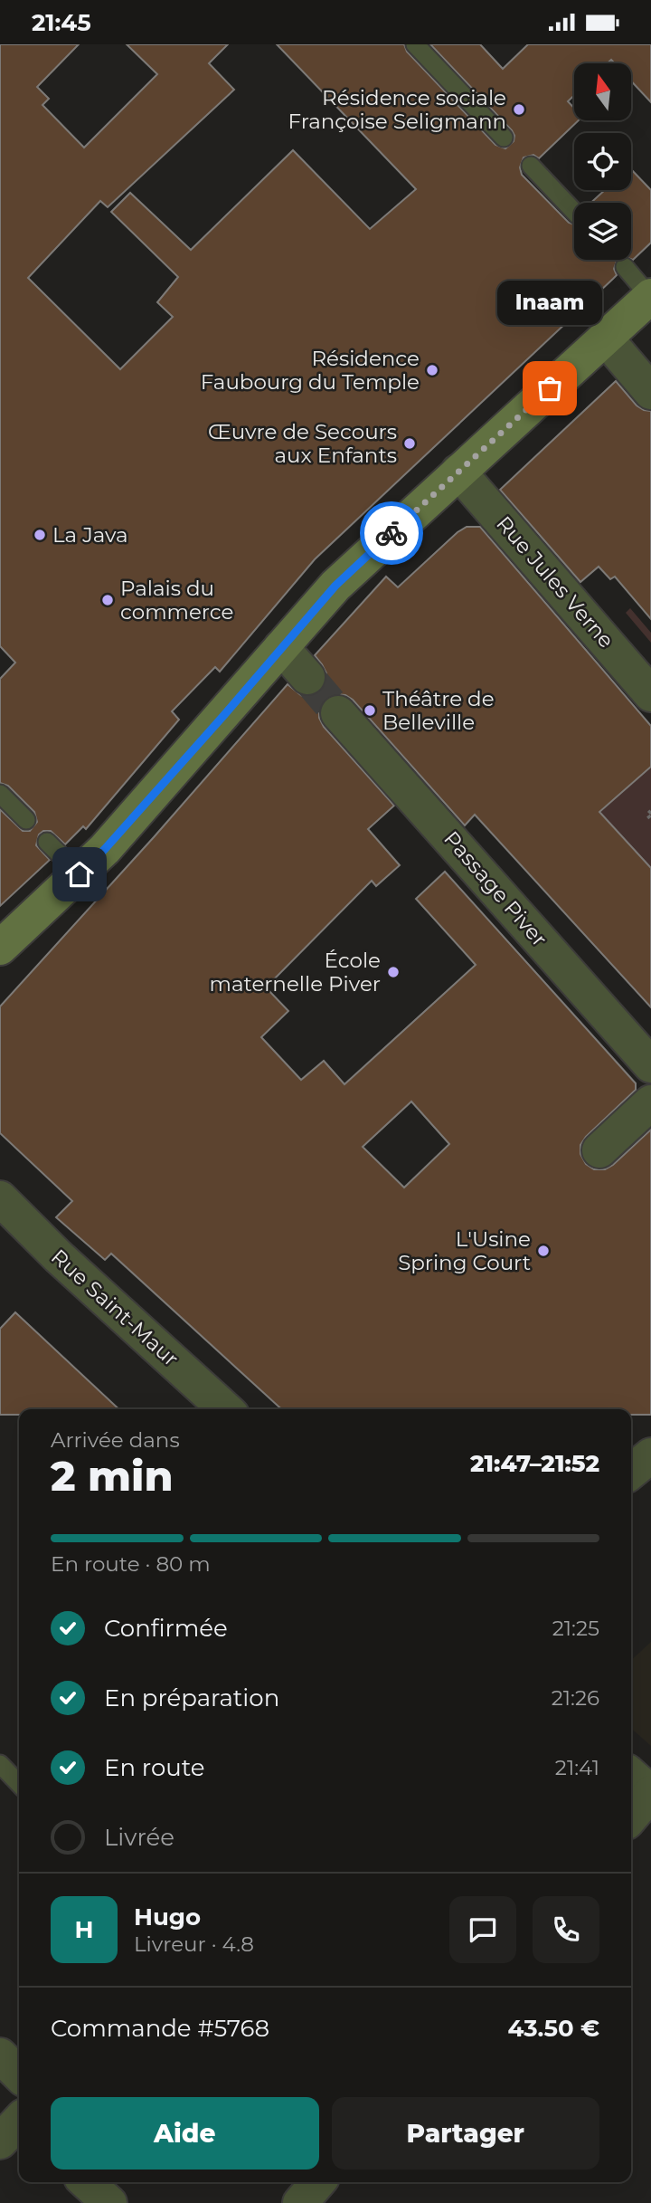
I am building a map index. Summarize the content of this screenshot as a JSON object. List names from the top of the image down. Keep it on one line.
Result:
{"streets":{"street":["Rue Jules Verne","Passage Piver","Rue Saint-Maur"]},"places":["Résidence sociale Françoise Seligmann","Résidence Faubourg du Temple","Inaam","Œuvre de Secours aux Enfants","La Java","Palais du commerce","Théâtre de Belleville","École maternelle Piver","L'Usine Spring Court"],"north":"top","page":{"status":"21:45","bubble":"Inaam","heading":["2 min","Arrivée dans","21:47–21:52"],"panel":["Hugo","Livreur · 4.8","Commande #5768","43.50 €"],"bar":"En route · 80 m","list":[["Confirmée","21:25"],["En préparation","21:26"],["En route","21:41"],"Livrée"],"round":"H","buttons":["Aide","Partager"]}}
